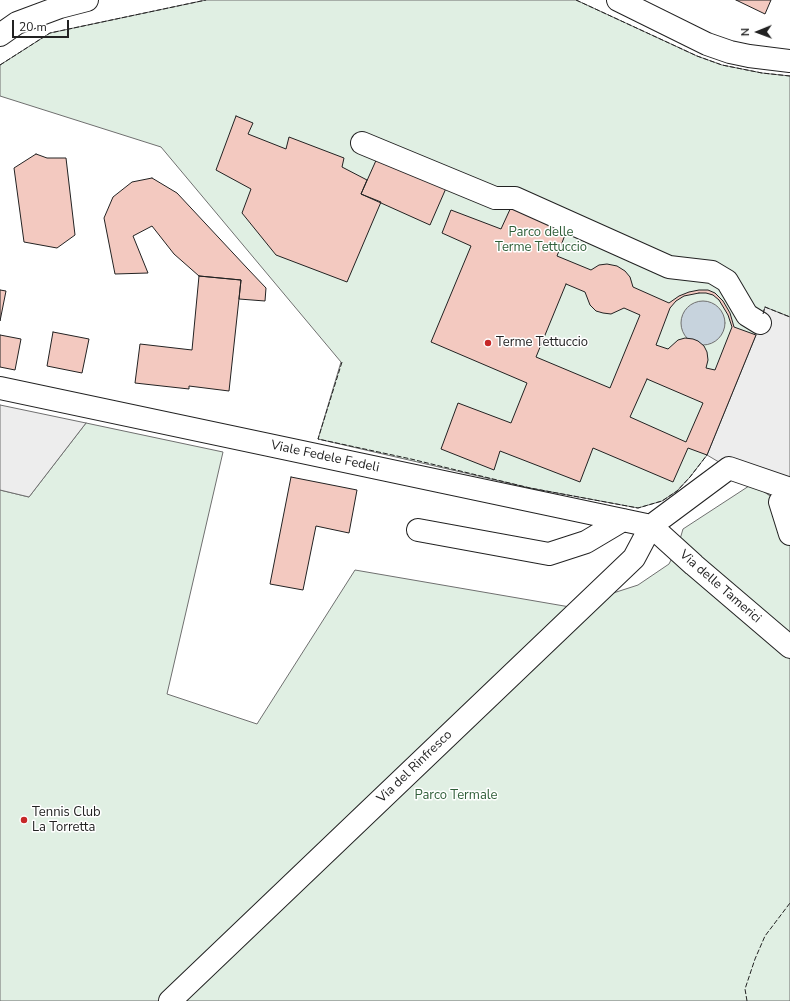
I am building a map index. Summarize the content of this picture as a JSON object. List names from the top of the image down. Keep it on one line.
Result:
{"streets":{"street":["Viale Fedele Fedeli","Via delle Tamerici","Via del Rinfresco"]},"crossings":[["Viale Fedele Fedeli","Via delle Tamerici"],["Viale Fedele Fedeli","Via del Rinfresco"],["Via delle Tamerici","Via del Rinfresco"]],"parks":["Parco delle Terme Tettuccio","Parco Termale"],"places":["Terme Tettuccio","Tennis Club La Torretta"],"scale_bar":"20 m","north":"left"}
